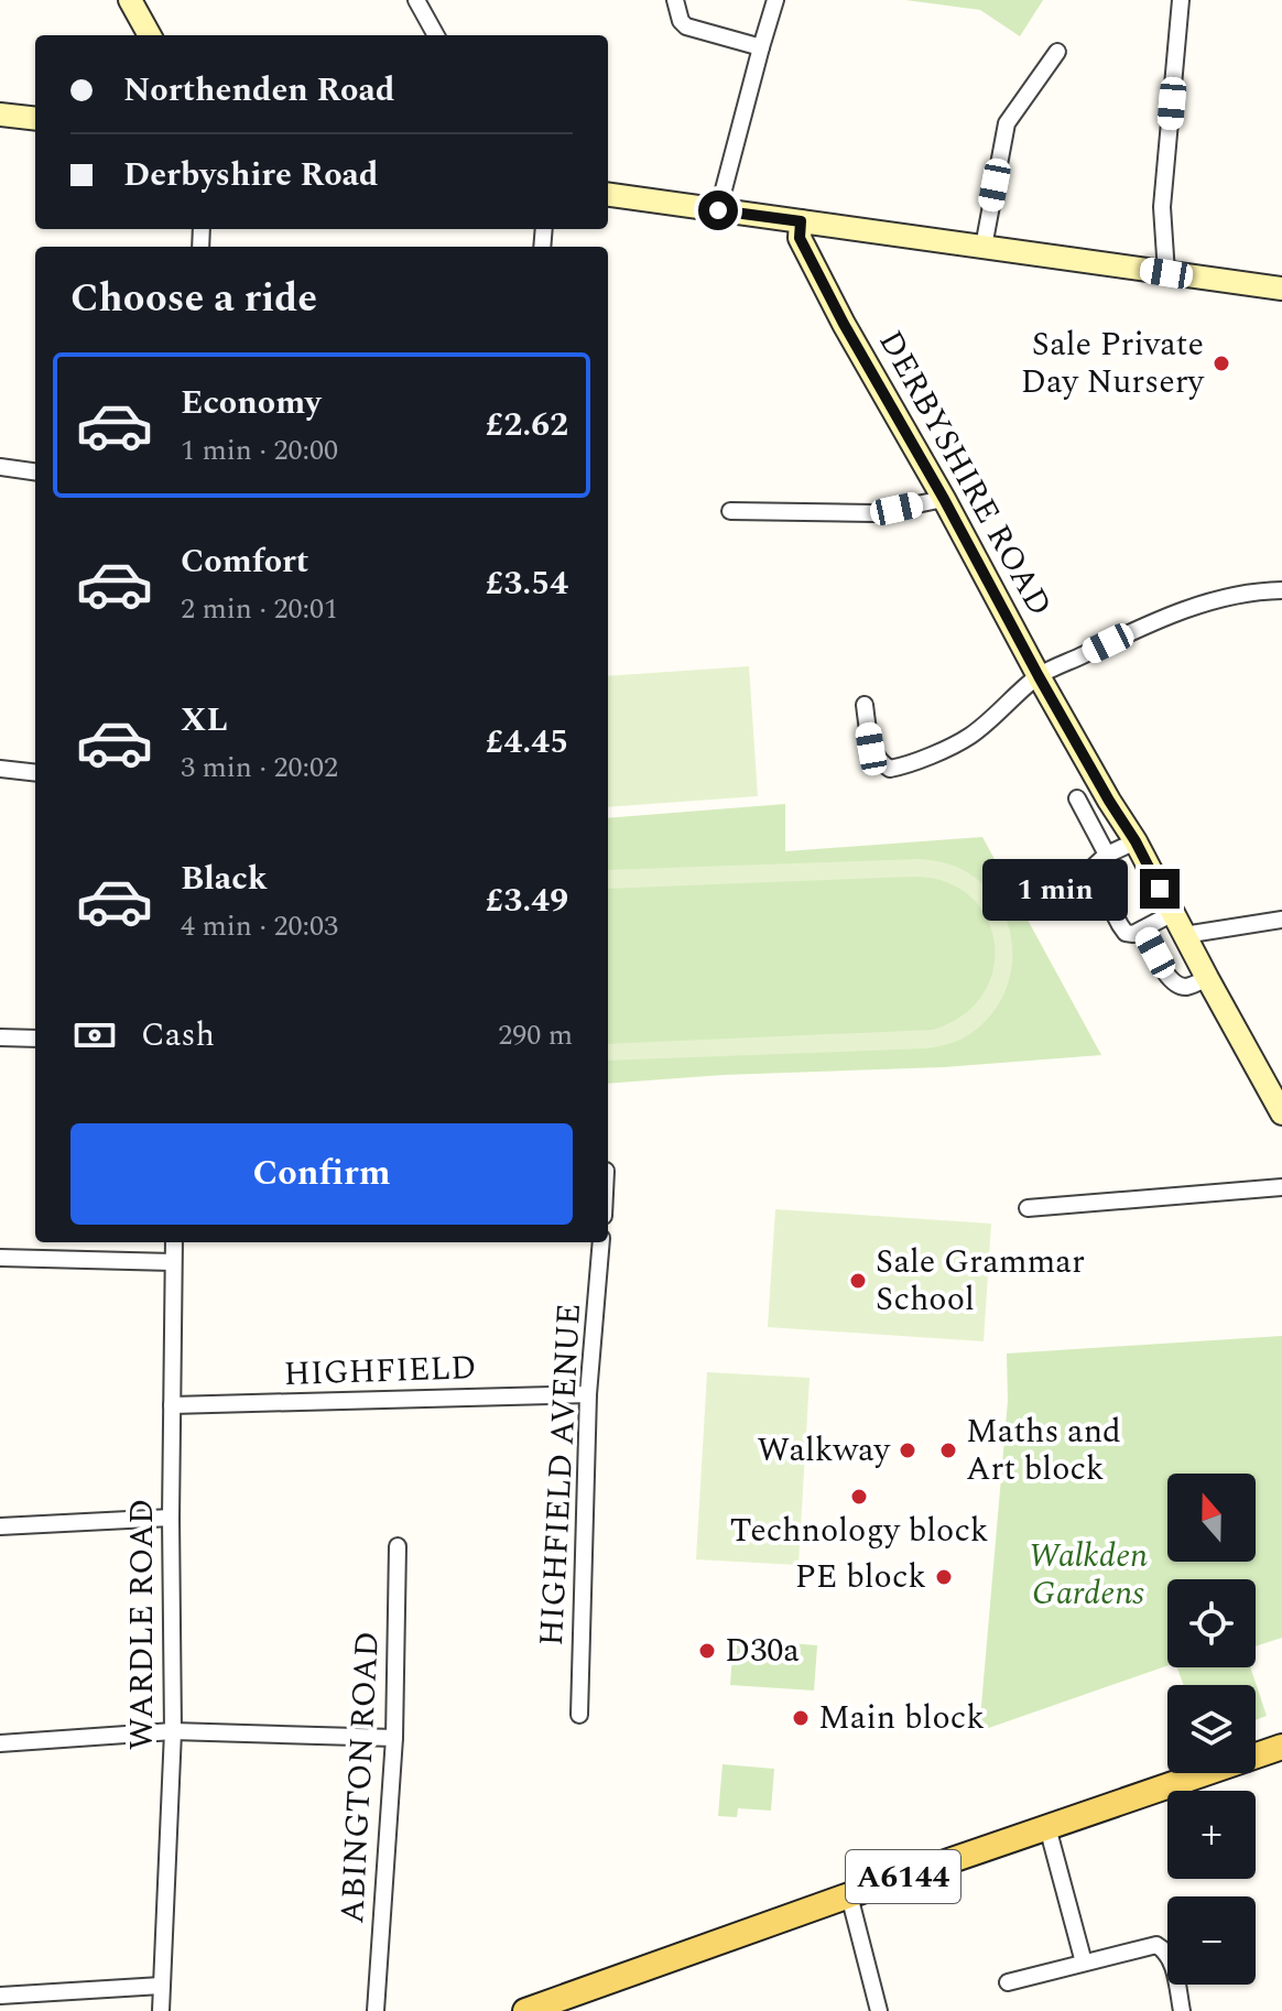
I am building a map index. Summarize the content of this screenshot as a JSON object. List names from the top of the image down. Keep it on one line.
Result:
{"streets":{"main road":["A6144"],"street":["DERBYSHIRE ROAD","HIGHFIELD","HIGHFIELD AVENUE","WARDLE ROAD","ABINGTON ROAD"]},"crossings":[["HIGHFIELD","HIGHFIELD AVENUE"],["HIGHFIELD","WARDLE ROAD"]],"parks":["Walkden Gardens"],"places":["Sale Private Day Nursery","Sale Grammar School","Walkway","Maths and Art block","Technology block","PE block","D30a","Main block"],"north":"top","page":{"banner":["Northenden Road","Derbyshire Road"],"heading":"Choose a ride","list":[{"name":"Economy","note":"1 min · 20:00","value":"£2.62"},{"name":"Comfort","note":"2 min · 20:01","value":"£3.54"},{"name":"XL","note":"3 min · 20:02","value":"£4.45"},{"name":"Black","note":"4 min · 20:03","value":"£3.49"}],"bubble":"1 min","pay":["Cash","290 m"],"buttons":"Confirm","map_buttons":["+","−"]}}
